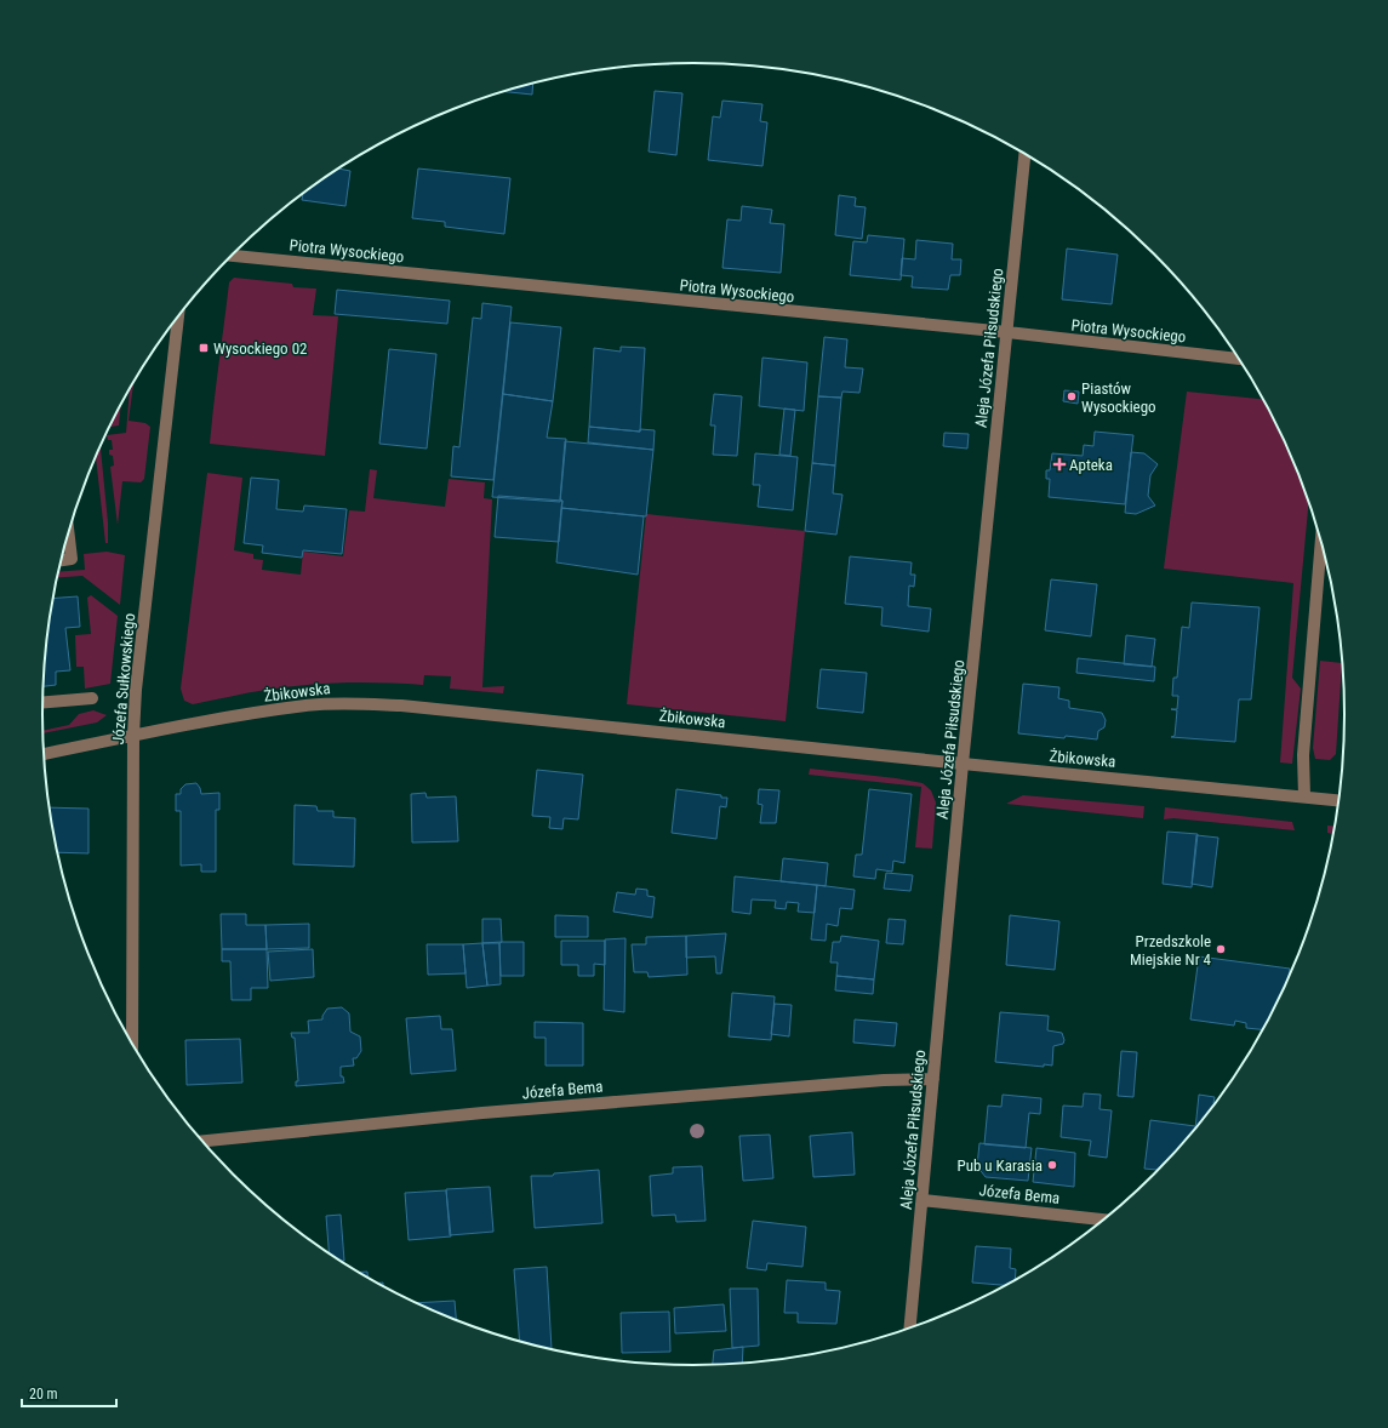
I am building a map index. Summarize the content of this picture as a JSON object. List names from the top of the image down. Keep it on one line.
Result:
{"streets":{"street":["Piotra Wysockiego","Aleja Józefa Piłsudskiego","Józefa Sułkowskiego","Żbikowska","Józefa Bema"]},"crossings":[["Piotra Wysockiego","Aleja Józefa Piłsudskiego"],["Aleja Józefa Piłsudskiego","Żbikowska"],["Aleja Józefa Piłsudskiego","Józefa Bema"],["Józefa Sułkowskiego","Żbikowska"]],"places":{"transit":["Wysockiego 02"],"other":["Piastów Wysockiego","Przedszkole Miejskie Nr 4","Pub u Karasia"],"health":["Apteka"]},"scale_bar":"20 m"}
